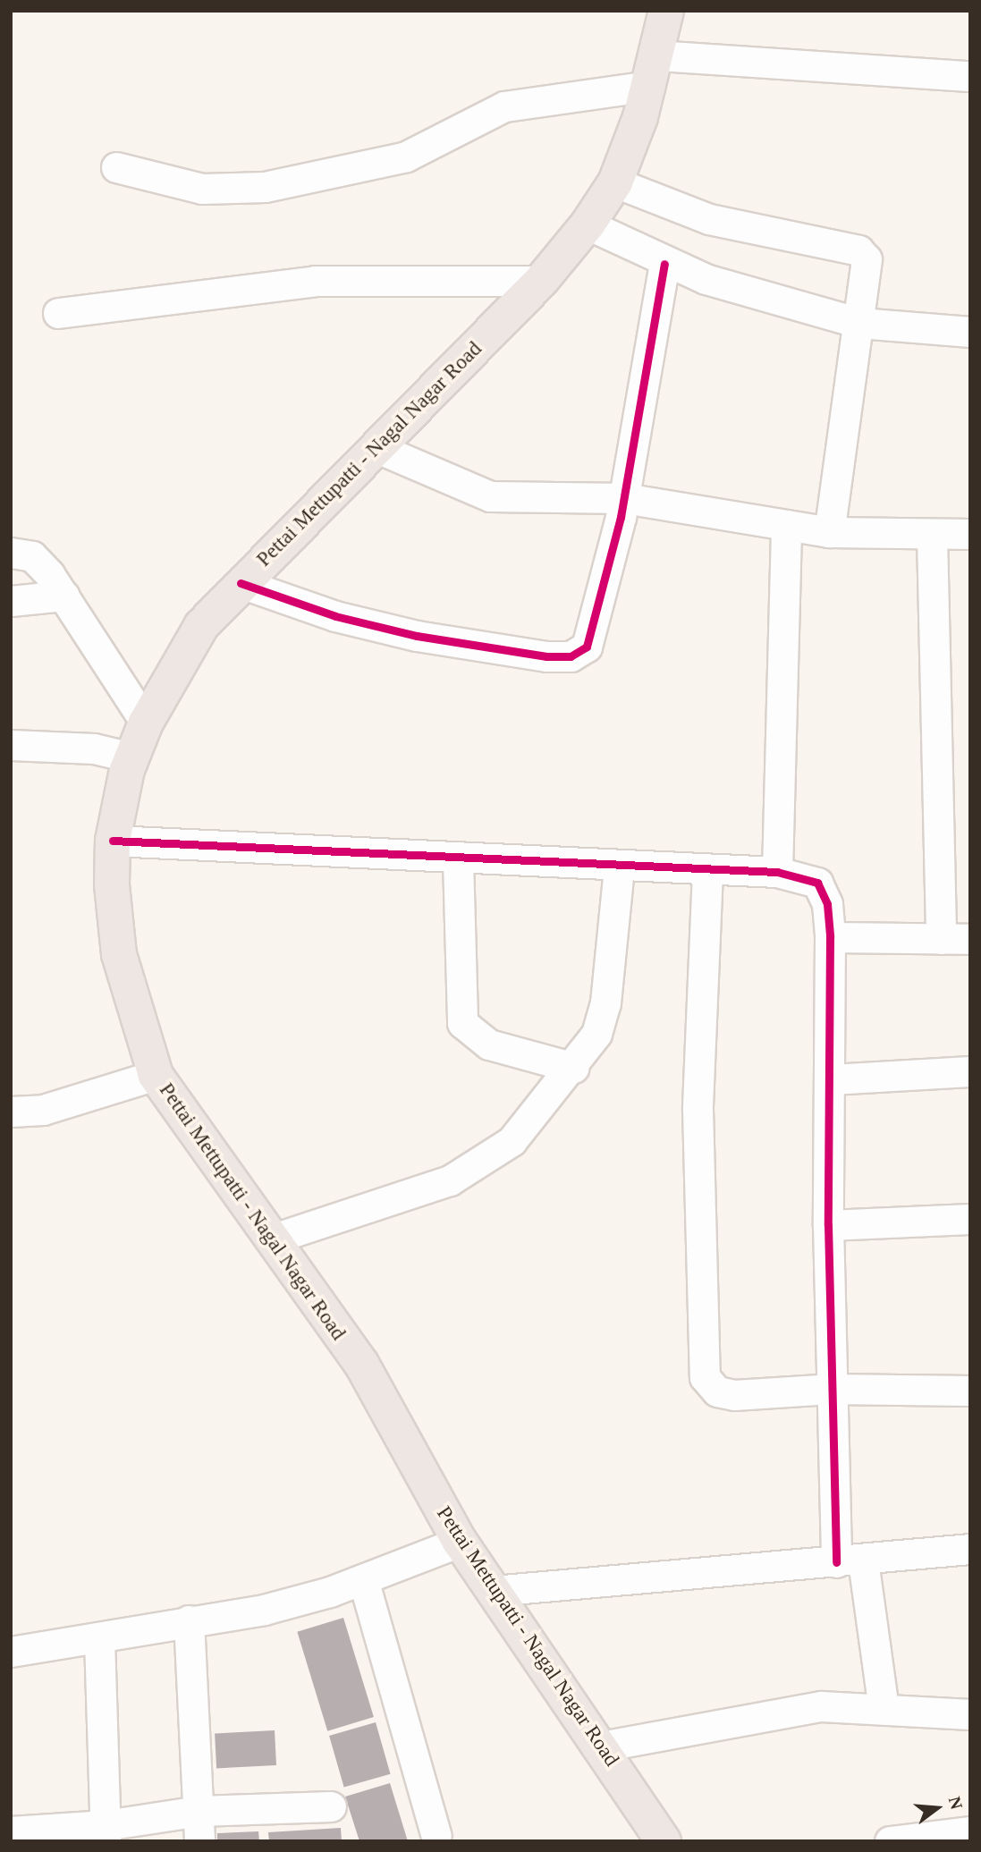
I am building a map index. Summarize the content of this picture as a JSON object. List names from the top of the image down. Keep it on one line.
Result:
{"streets":{"main road":["Pettai Mettupatti - Nagal Nagar Road"]},"north":"right"}
